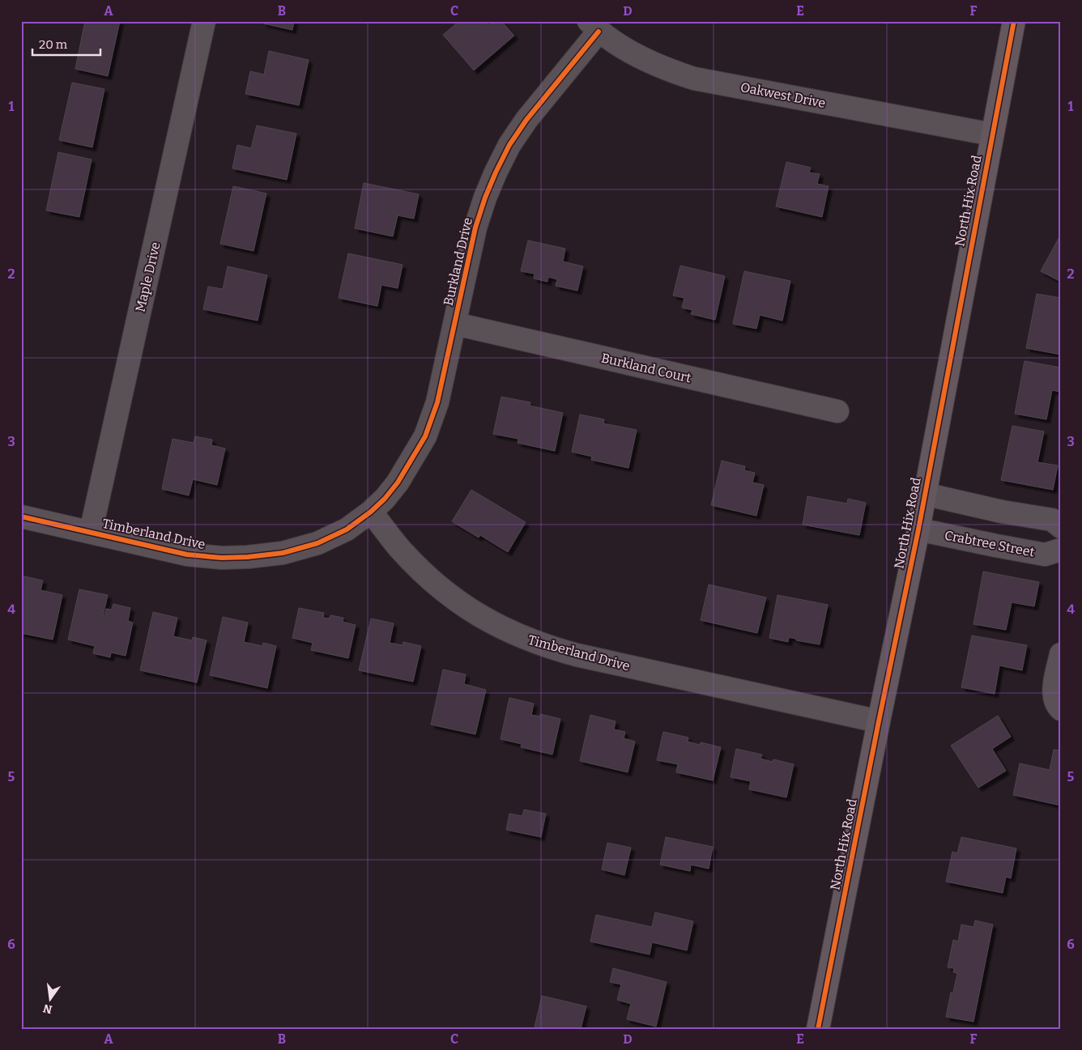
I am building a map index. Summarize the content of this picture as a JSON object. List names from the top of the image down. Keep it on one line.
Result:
{"streets":{"street":["Oakwest Drive","North Hix Road","Burkland Drive","Maple Drive","Burkland Court","Timberland Drive","Crabtree Street"]},"crossings":[["Oakwest Drive","North Hix Road"],["Oakwest Drive","Burkland Drive"],["North Hix Road","Timberland Drive"],["North Hix Road","Crabtree Street"],["Burkland Drive","Burkland Court"],["Burkland Drive","Timberland Drive"],["Maple Drive","Timberland Drive"]],"scale_bar":"20 m","north":"bottom","grid":{"columns":["A","B","C","D","E","F"],"rows":["1","2","3","4","5","6"]}}
